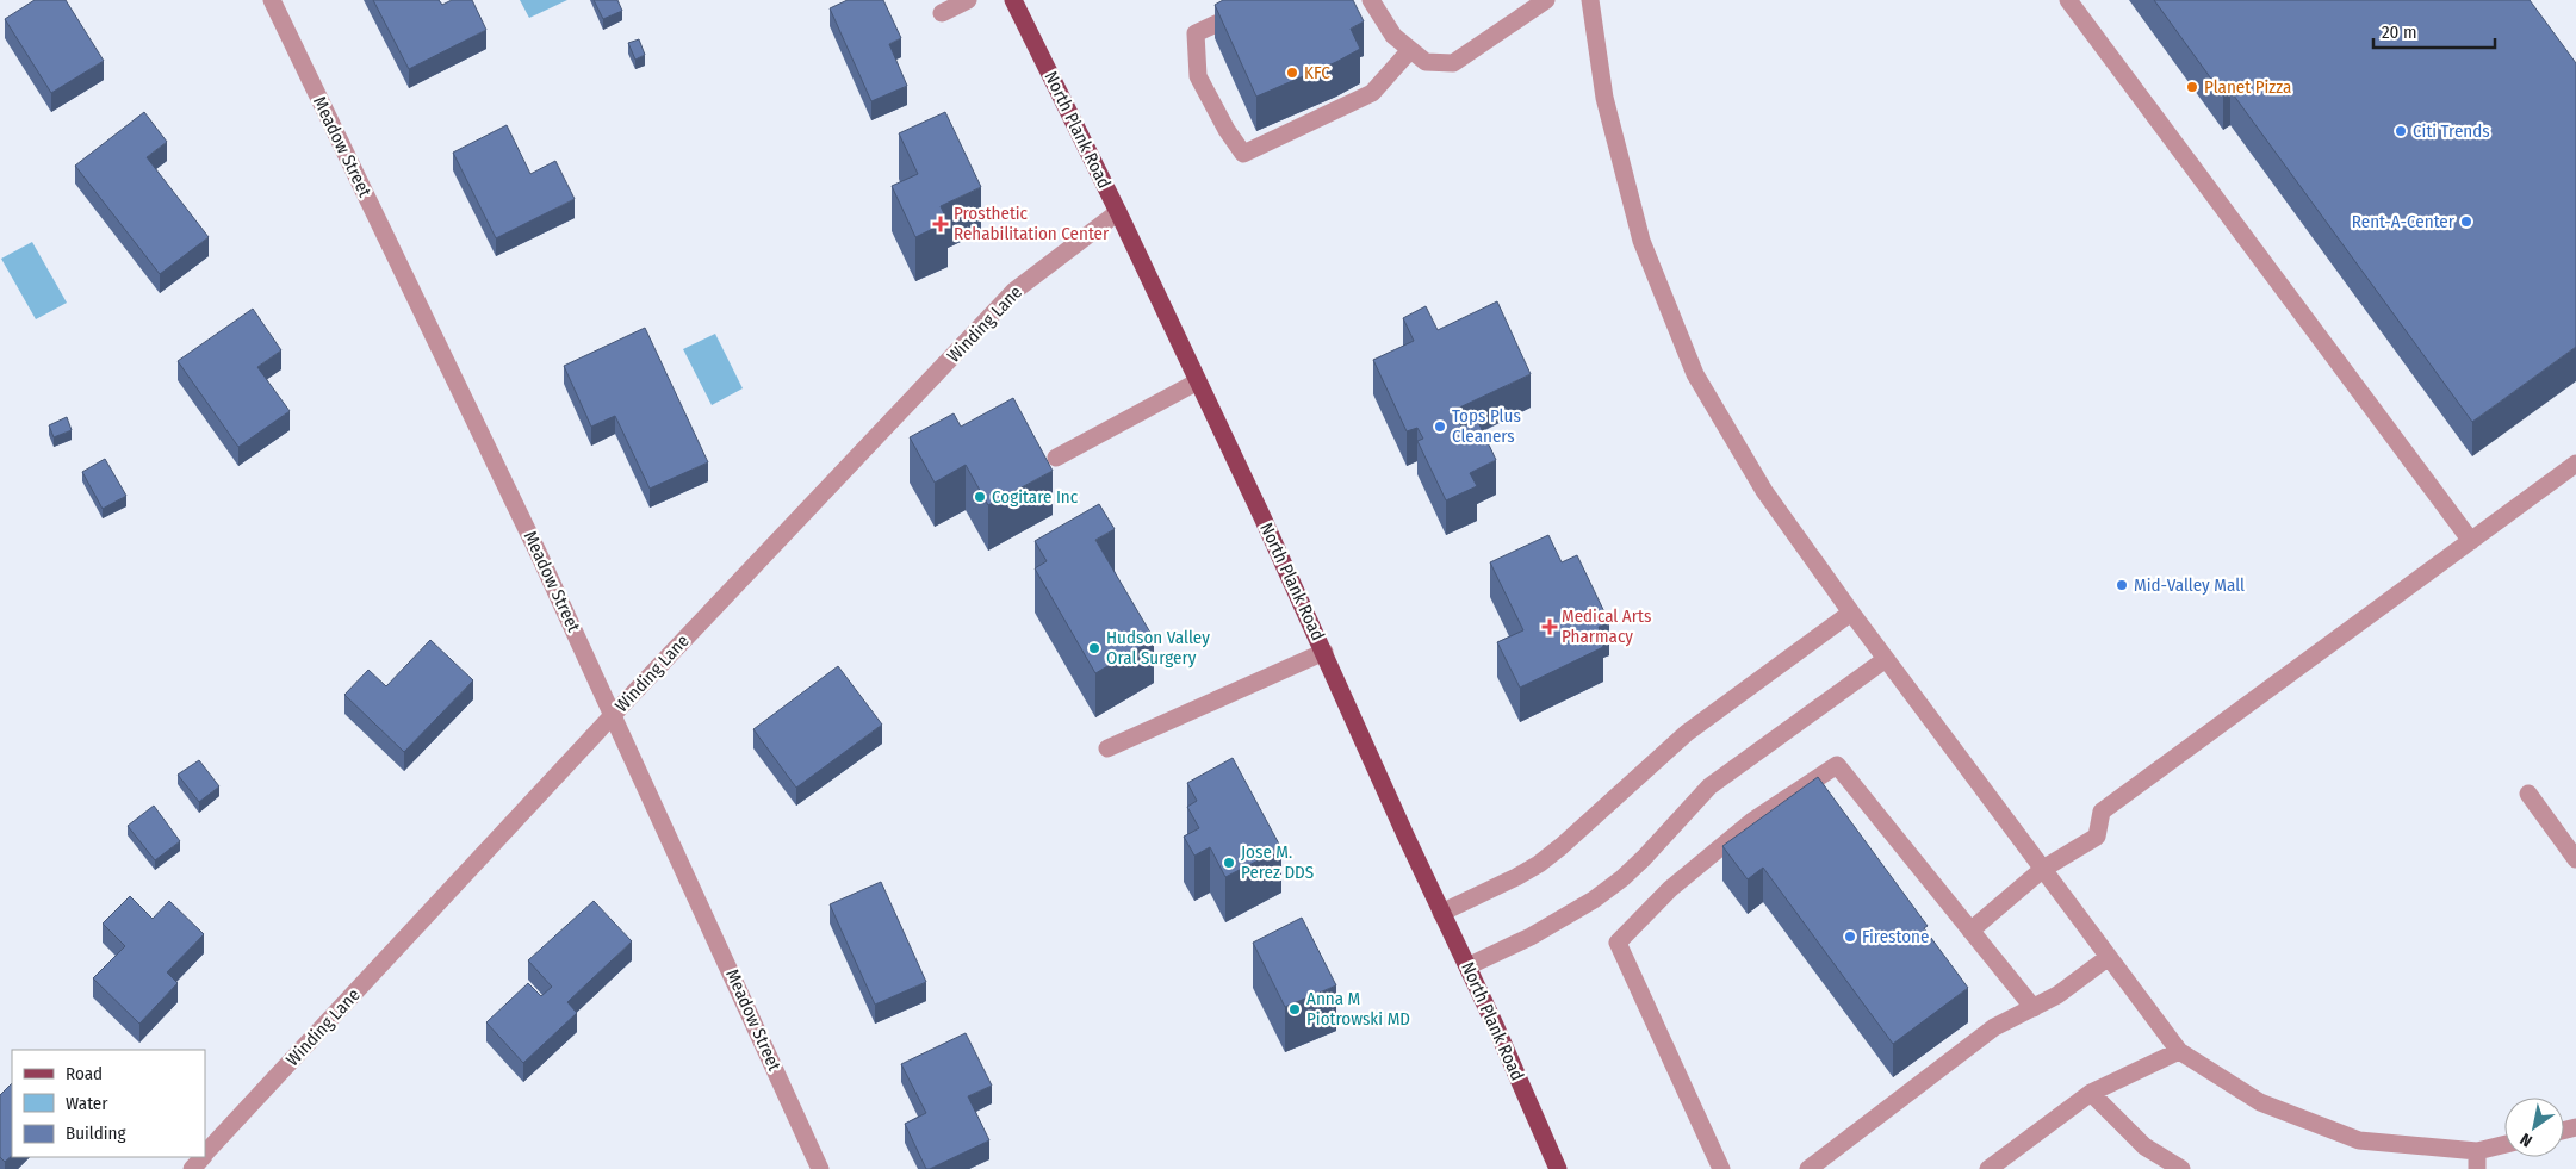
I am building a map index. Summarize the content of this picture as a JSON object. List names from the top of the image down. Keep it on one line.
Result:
{"streets":{"main road":["North Plank Road"],"street":["Meadow Street","Winding Lane"]},"crossings":[["North Plank Road","Winding Lane"],["Meadow Street","Winding Lane"]],"places":{"other":["KFC","Planet Pizza","Citi Trends","Rent-A-Center","Tops Plus Cleaners","Cogitare Inc","Mid-Valley Mall","Hudson Valley Oral Surgery","Jose M. Perez DDS","Firestone","Anna M Piotrowski MD"],"health":["Prosthetic Rehabilitation Center","Medical Arts Pharmacy"]},"legend":["Road","Water","Building"],"scale_bar":"20 m","north":"bottom left"}
